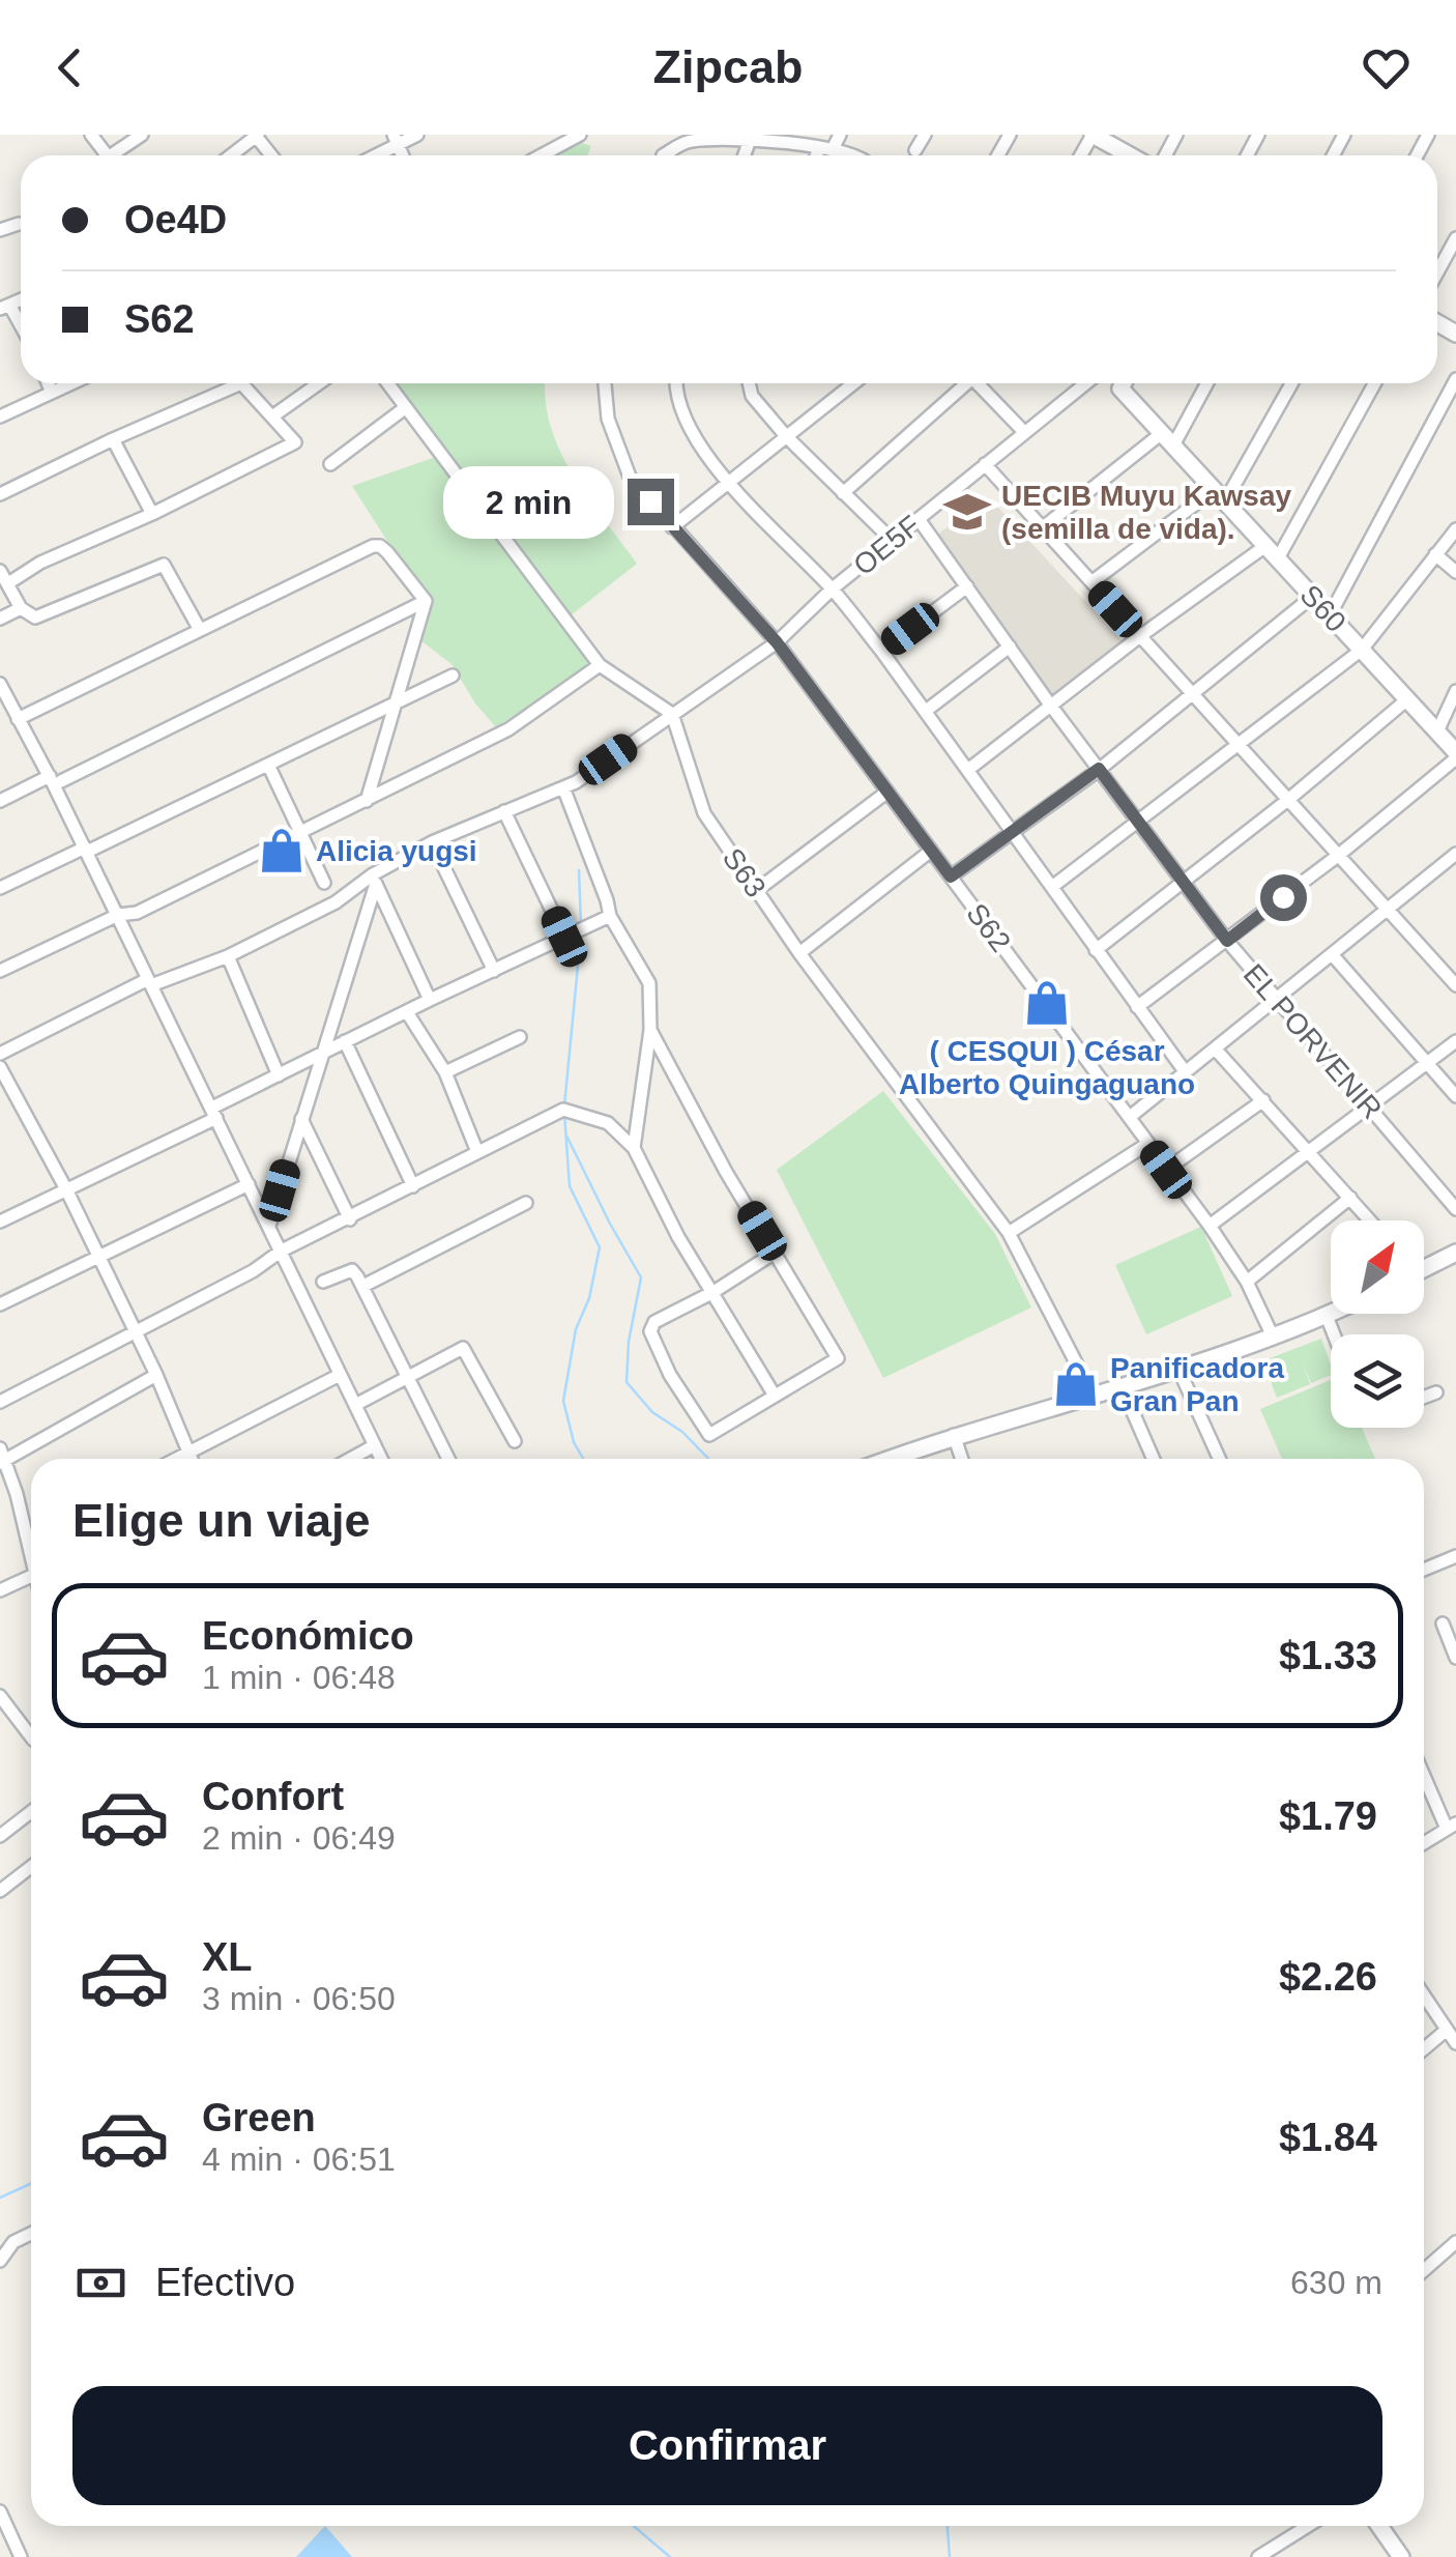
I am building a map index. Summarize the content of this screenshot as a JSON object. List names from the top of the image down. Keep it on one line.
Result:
{"streets":{"street":["OE5F","S60","S63","S62","EL PORVENIR"]},"crossings":[["OE5F","S63"],["OE5F","S62"],["OE5F","EL PORVENIR"]],"places":{"school or university":["UECIB Muyu Kawsay (semilla de vida)."],"shop":["Alicia yugsi","( CESQUI ) César Alberto Quingaguano","Panificadora Gran Pan"]},"north":"top right","page":{"header":"Zipcab","banner":["Oe4D","S62"],"bubble":"2 min","heading":"Elige un viaje","list":[{"name":"Económico","note":"1 min · 06:48","value":"$1.33"},{"name":"Confort","note":"2 min · 06:49","value":"$1.79"},{"name":"XL","note":"3 min · 06:50","value":"$2.26"},{"name":"Green","note":"4 min · 06:51","value":"$1.84"}],"pay":["Efectivo","630 m"],"buttons":"Confirmar"}}
